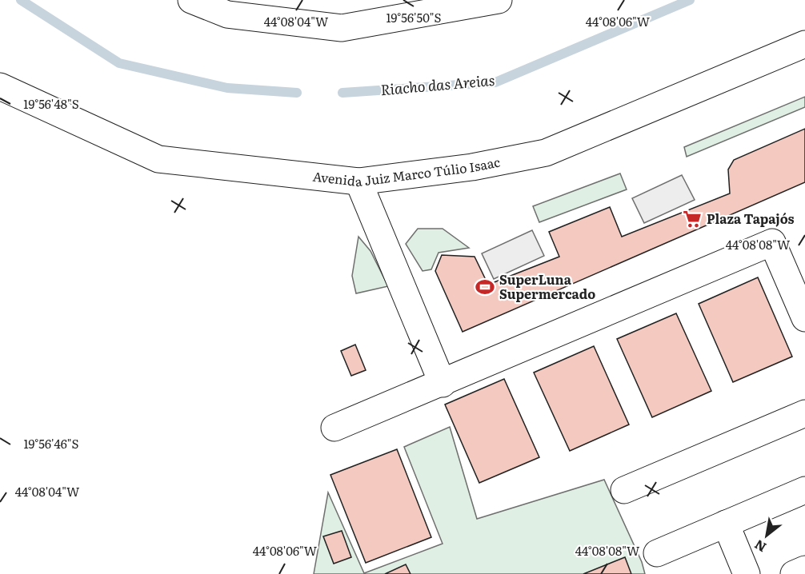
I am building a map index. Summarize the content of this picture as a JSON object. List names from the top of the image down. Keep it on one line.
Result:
{"streets":{"main road":["Avenida Juiz Marco Túlio Isaac"]},"water":["Riacho das Areias"],"places":{"supermarket":["Plaza Tapajós"],"sports":["SuperLuna Supermercado"]},"north":"bottom left","coordinates":["19°56'50\"S","44°08'04\"W","44°08'06\"W","19°56'48\"S","44°08'08\"W","19°56'46\"S"]}
